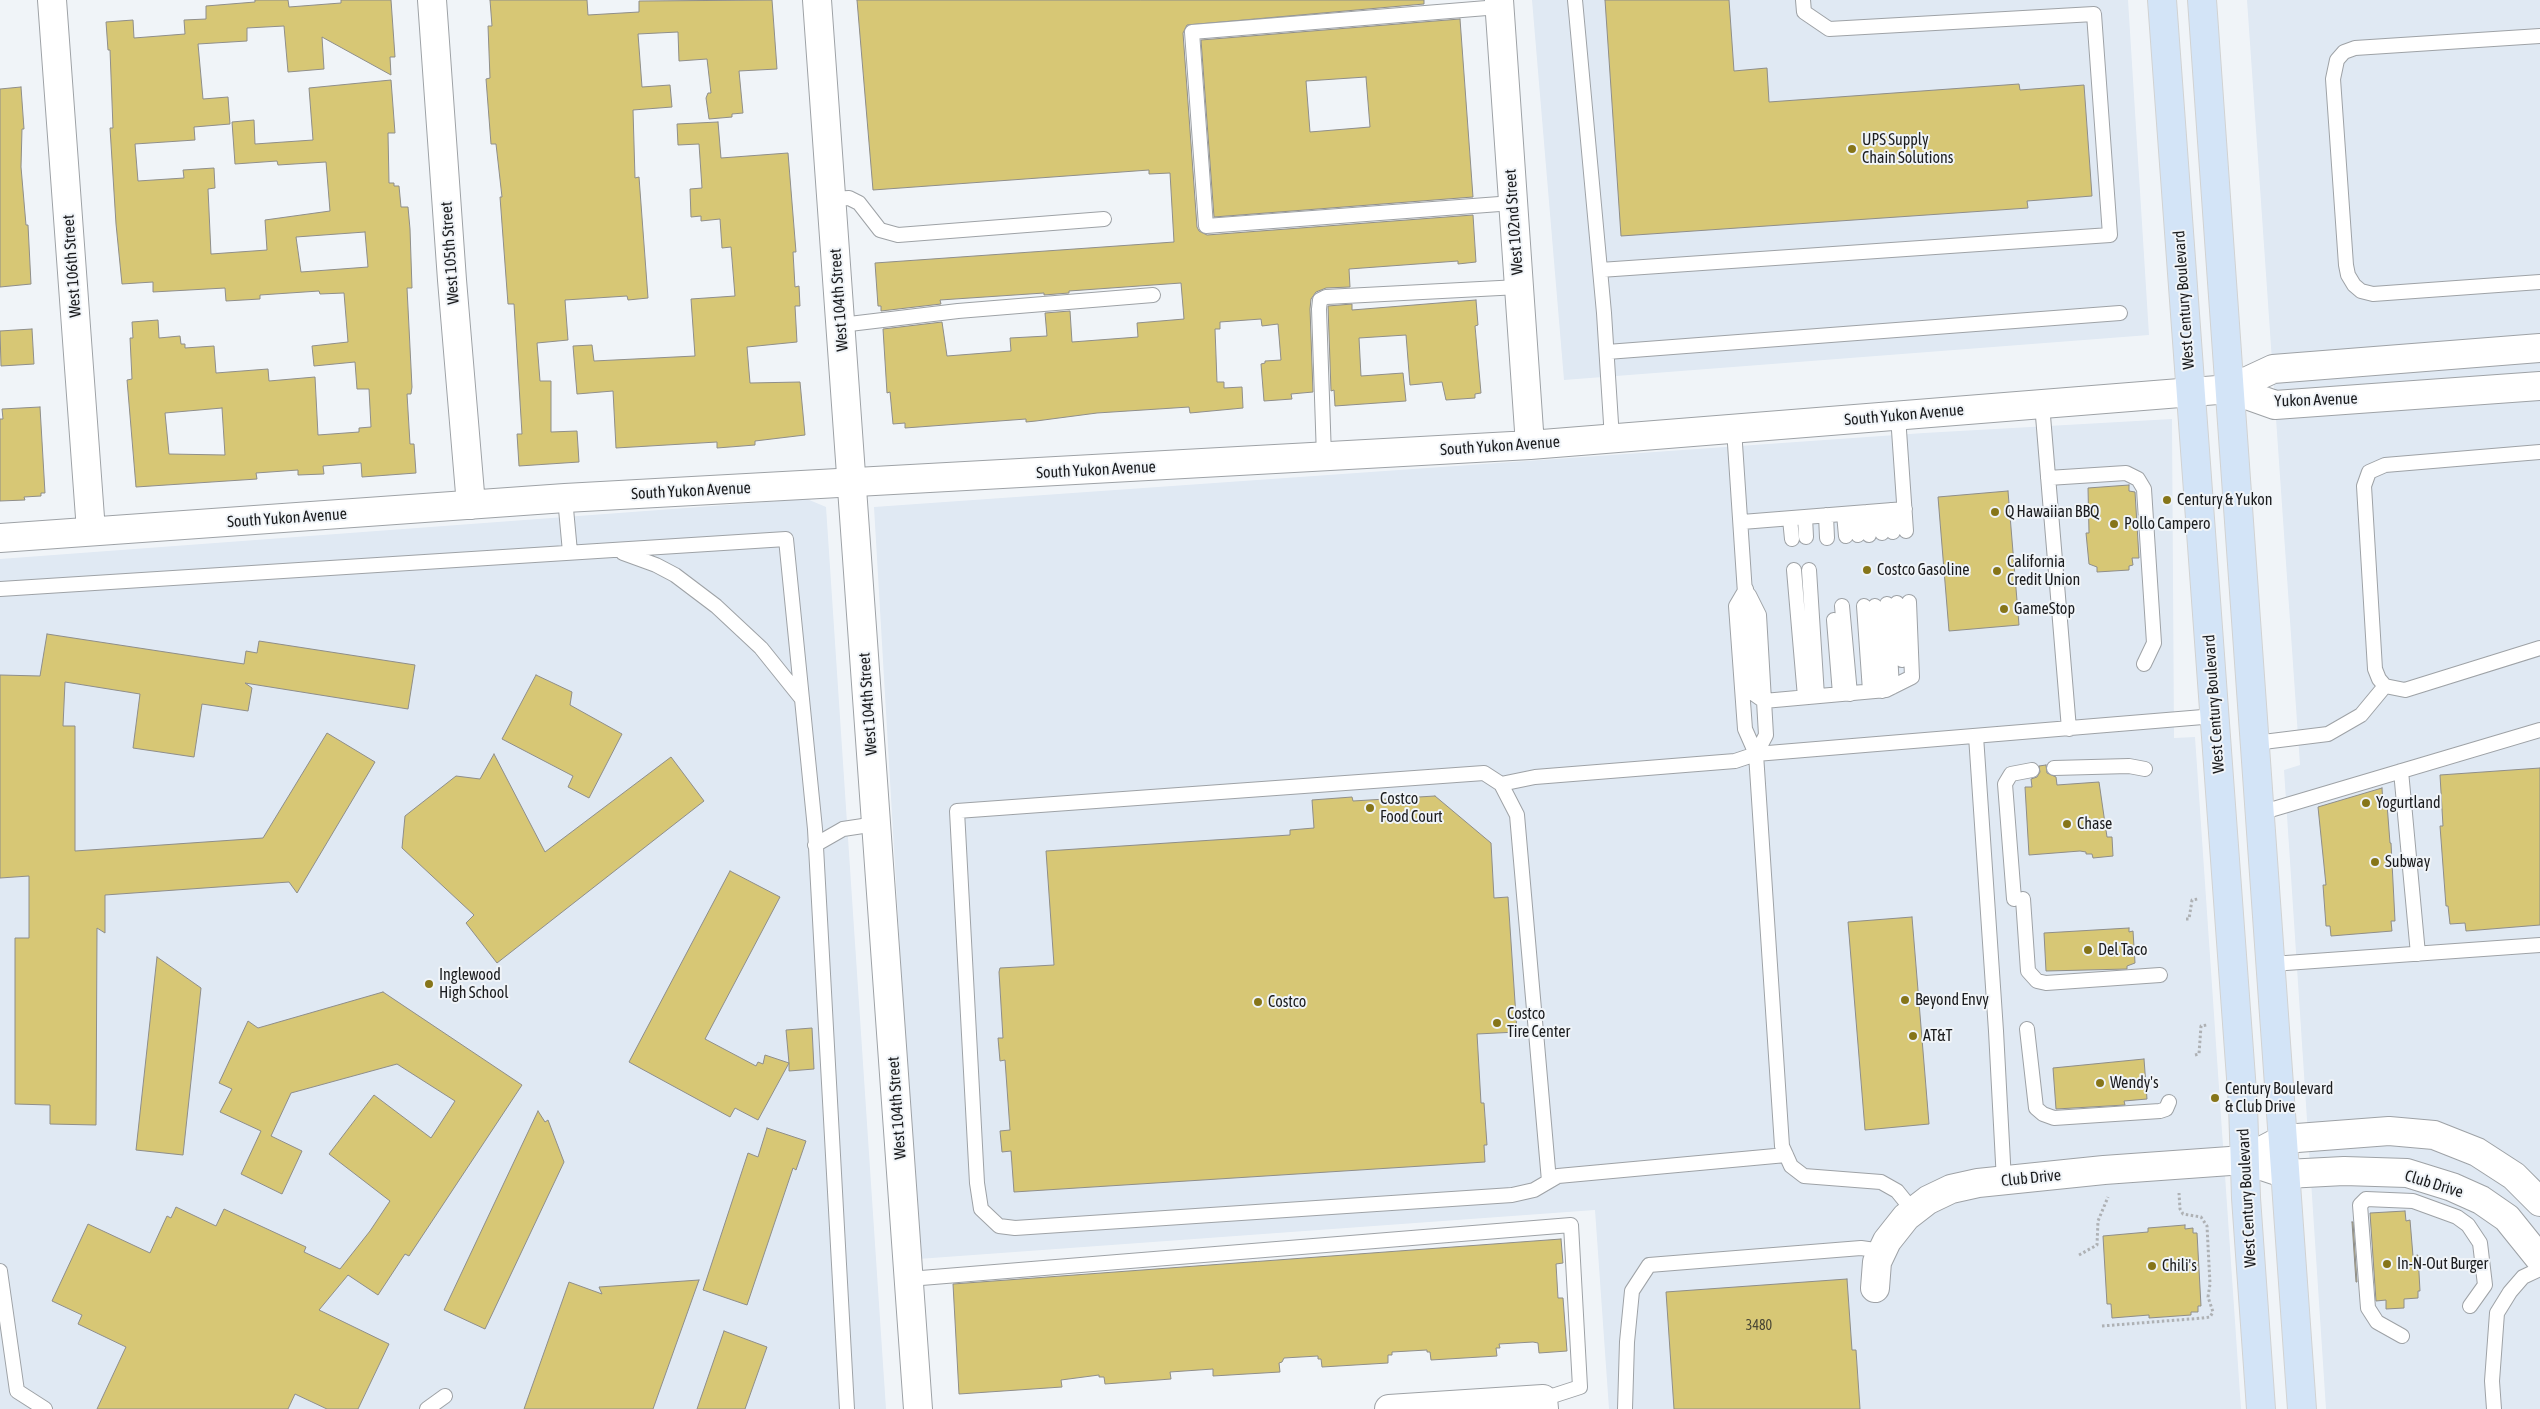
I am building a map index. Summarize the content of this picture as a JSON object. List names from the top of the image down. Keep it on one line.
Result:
{"streets":{"main road":["West Century Boulevard"],"street":["West 102nd Street","West 105th Street","West 106th Street","West 104th Street","Yukon Avenue","South Yukon Avenue","Club Drive"]},"crossings":[["West 102nd Street","South Yukon Avenue"],["West 105th Street","South Yukon Avenue"],["West 106th Street","South Yukon Avenue"],["West 104th Street","South Yukon Avenue"],["West Century Boulevard","South Yukon Avenue"],["West Century Boulevard","Club Drive"],["Yukon Avenue","South Yukon Avenue"]],"places":["UPS Supply Chain Solutions","Century & Yukon","Q Hawaiian BBQ","Pollo Campero","Costco Gasoline","California Credit Union","GameStop","Yogurtland","Costco Food Court","Chase","Subway","Del Taco","Inglewood High School","Beyond Envy","Costco","Costco Tire Center","AT&T","Wendy's","Century Boulevard & Club Drive","In-N-Out Burger","Chili's"],"house_numbers":["3480"]}
